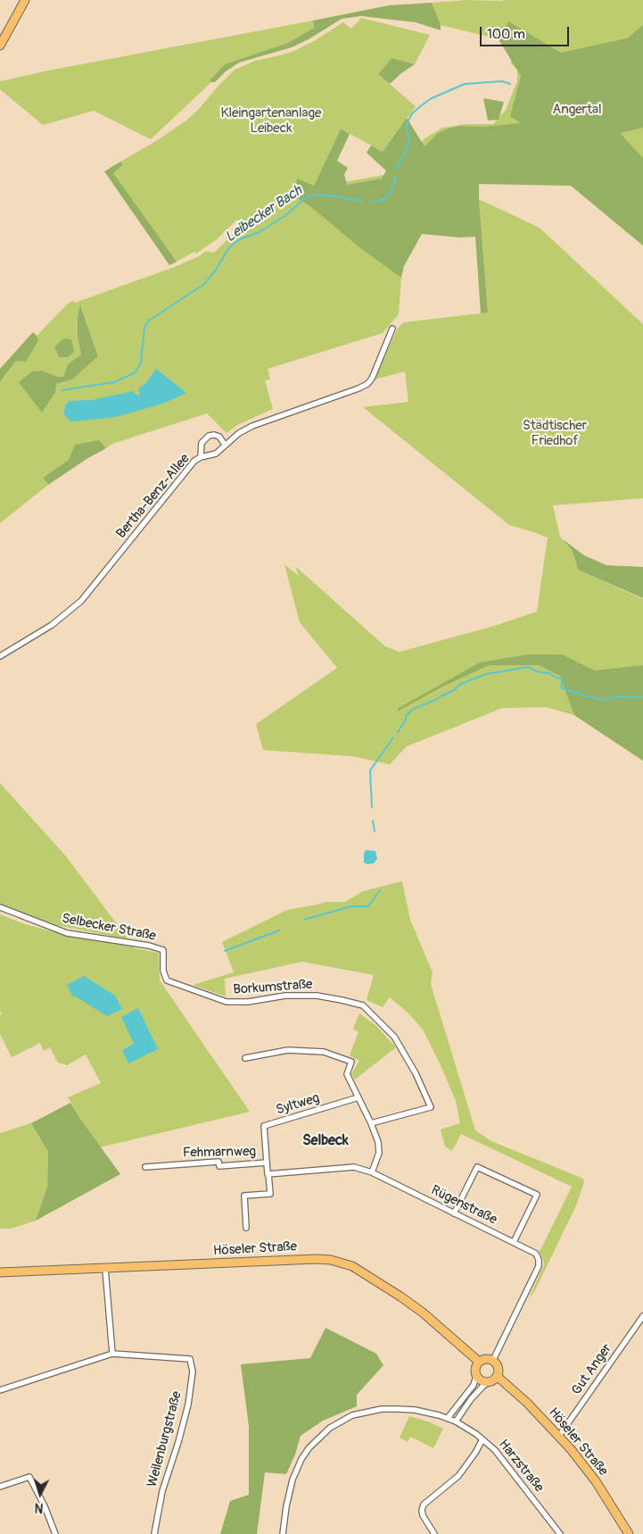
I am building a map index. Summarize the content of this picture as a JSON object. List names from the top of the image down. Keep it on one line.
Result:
{"streets":{"main road":["Höseler Straße"],"street":["Bertha-Benz-Allee","Selbecker Straße","Borkumstraße","Syltweg","Fehmarnweg","Rügenstraße","Gut Anger","Weilenburgstraße","Harzstraße"]},"crossings":[["Selbecker Straße","Borkumstraße"],["Syltweg","Fehmarnweg"],["Syltweg","Rügenstraße"],["Rügenstraße","Höseler Straße"],["Höseler Straße","Gut Anger"]],"districts":["Selbeck"],"water":["Leibecker Bach"],"parks":["Angertal","Kleingartenanlage Leibeck","Städtischer Friedhof"],"scale_bar":"100 m","north":"bottom"}
